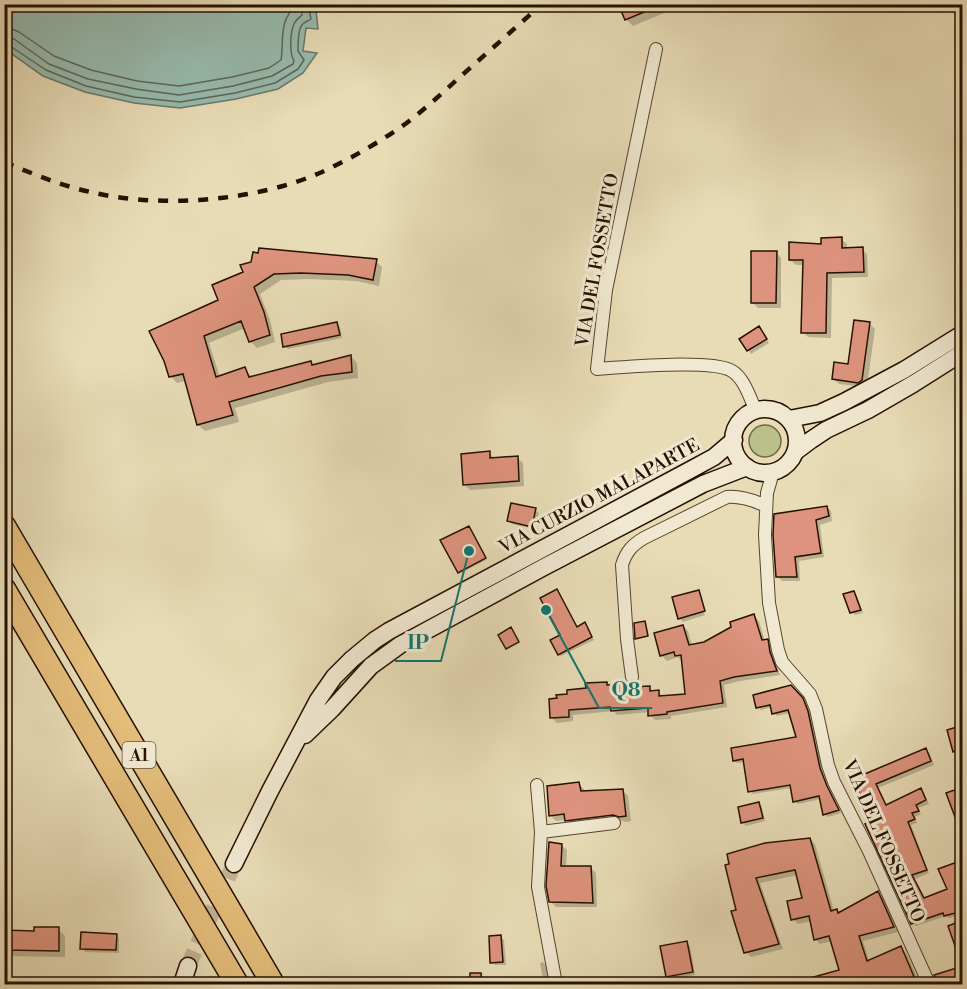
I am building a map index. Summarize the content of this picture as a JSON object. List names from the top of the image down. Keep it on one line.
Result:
{"streets":{"highway":["A1"],"street":["VIA DEL FOSSETTO","VIA CURZIO MALAPARTE"]},"crossings":[["VIA DEL FOSSETTO","VIA CURZIO MALAPARTE"]],"places":["IP","Q8"]}
